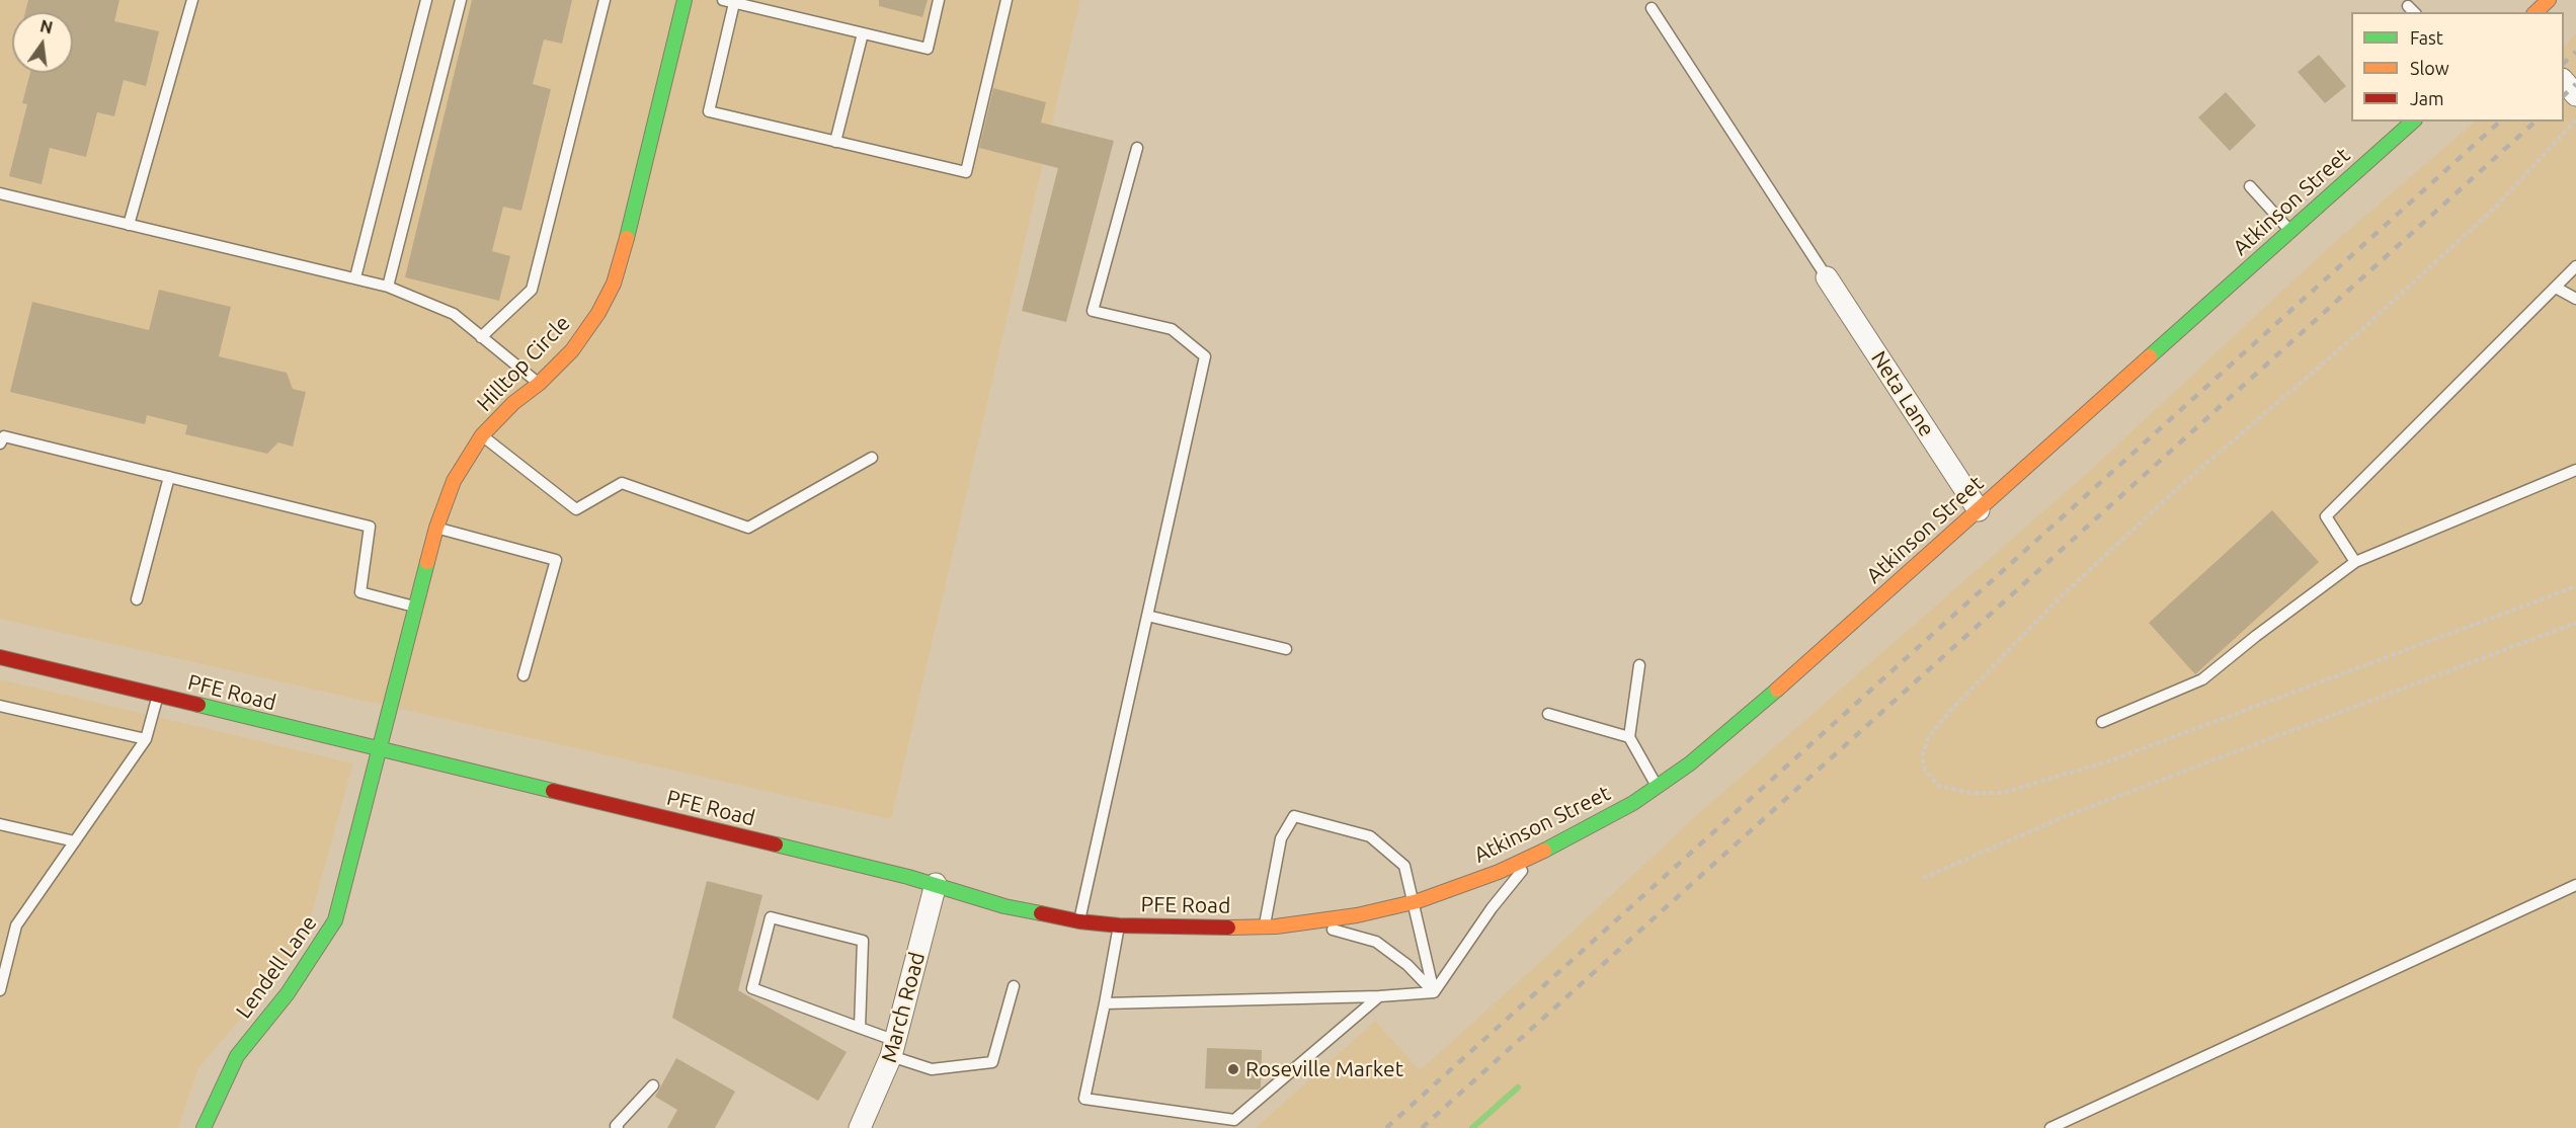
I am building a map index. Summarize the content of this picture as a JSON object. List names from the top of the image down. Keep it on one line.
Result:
{"streets":{"main road":["Atkinson Street","Hilltop Circle","PFE Road","Lendell Lane"],"street":["Neta Lane","March Road"]},"crossings":[["Atkinson Street","Neta Lane"],["Atkinson Street","PFE Road"],["Hilltop Circle","PFE Road"],["Hilltop Circle","Lendell Lane"],["PFE Road","Lendell Lane"],["PFE Road","March Road"]],"places":["Roseville Market"],"legend":["Fast","Slow","Jam"],"north":"top"}
